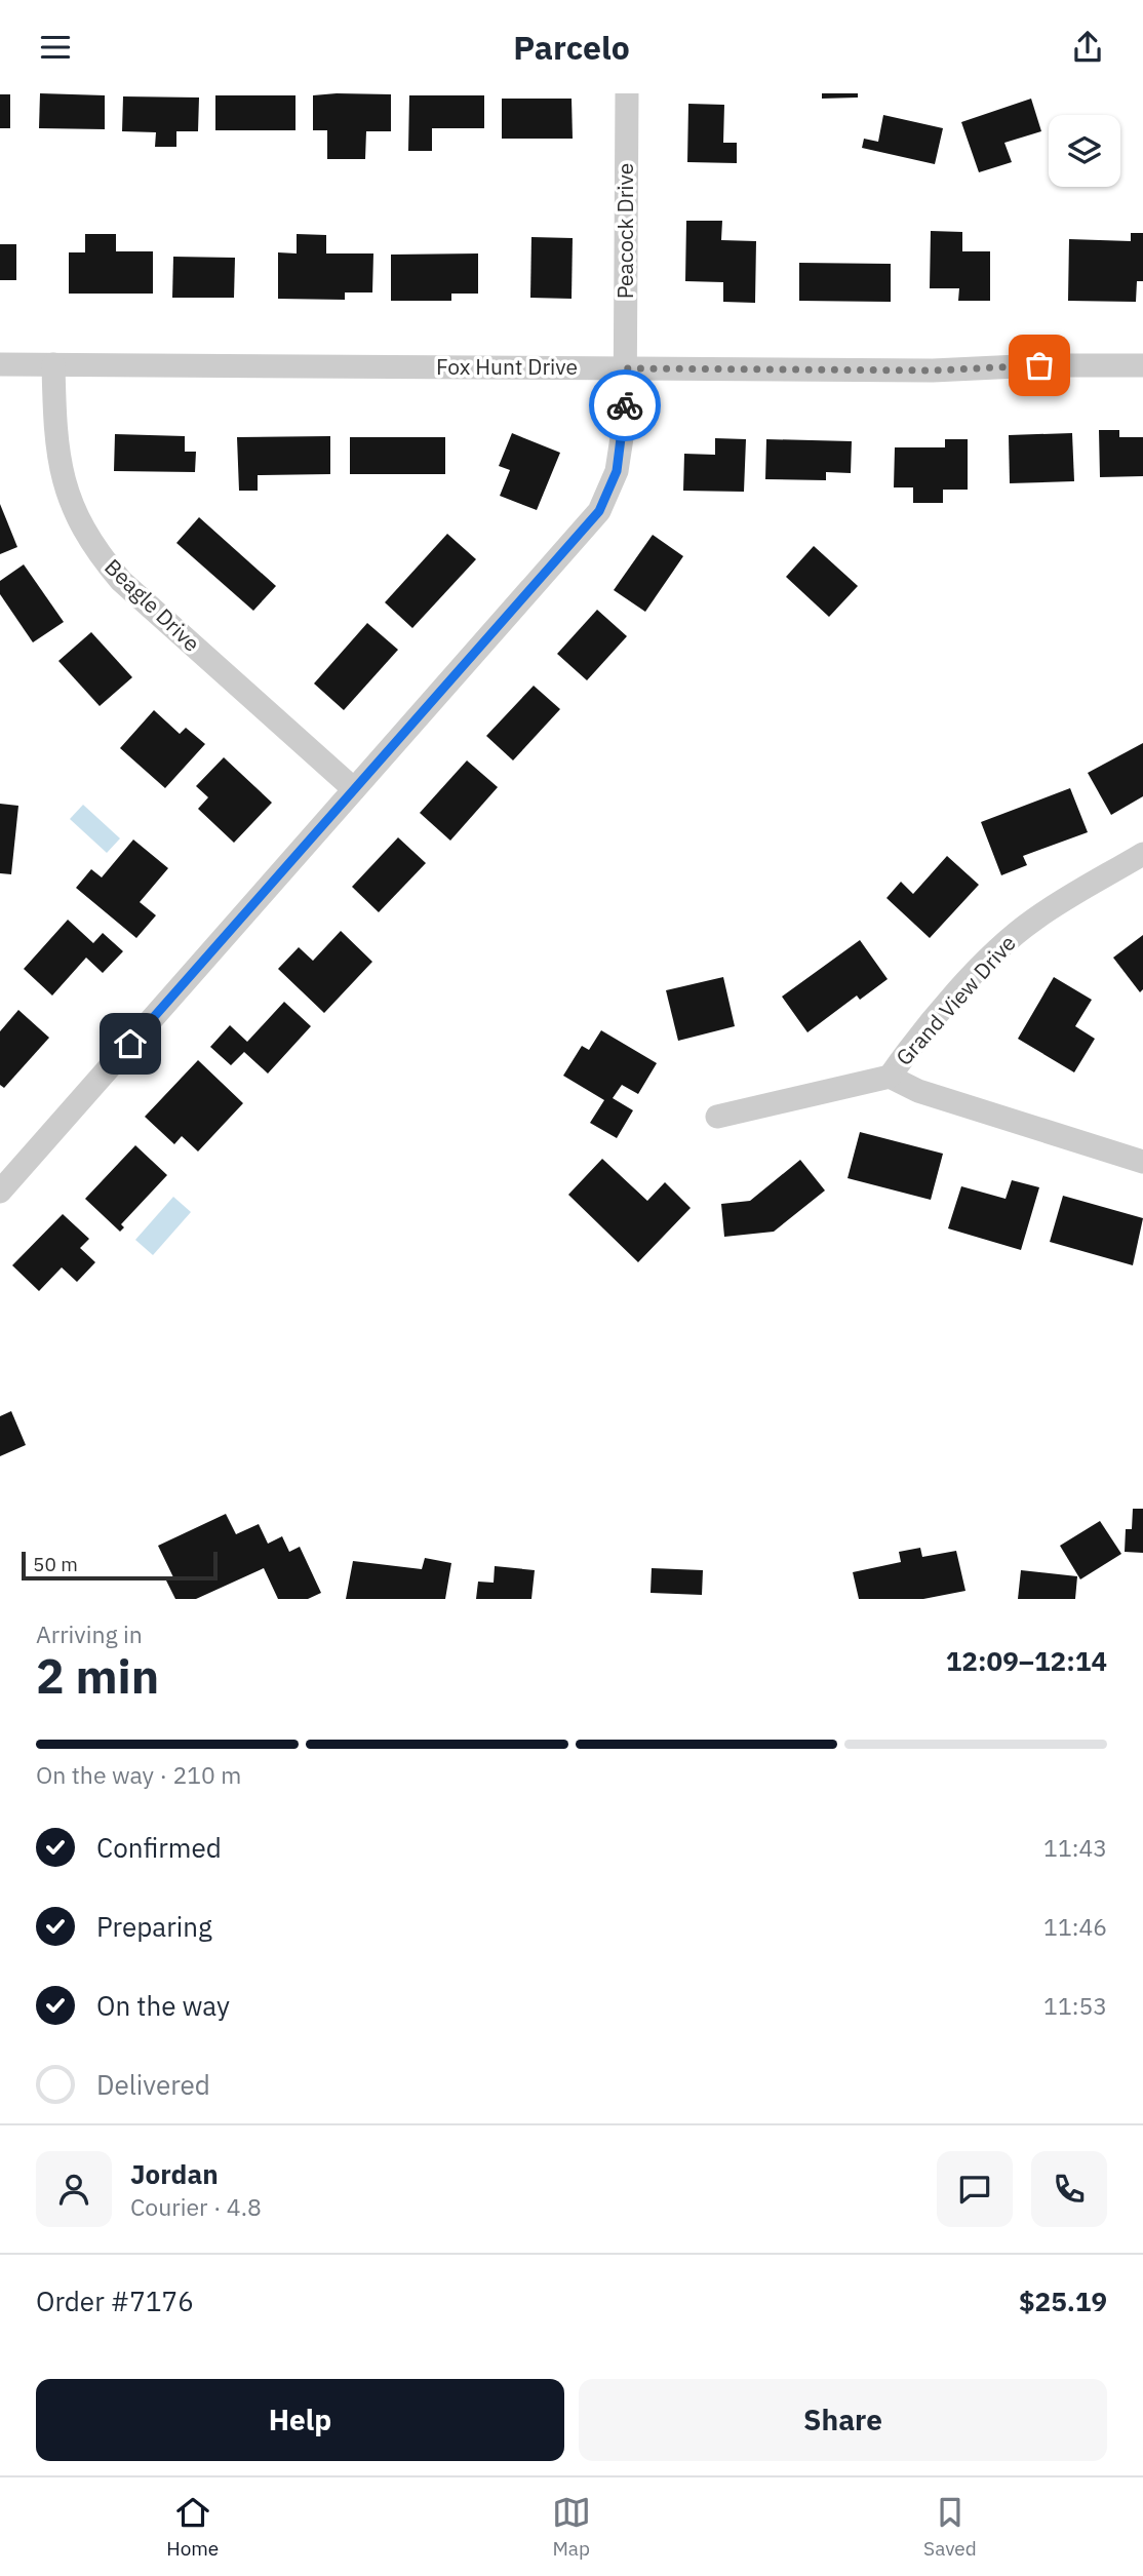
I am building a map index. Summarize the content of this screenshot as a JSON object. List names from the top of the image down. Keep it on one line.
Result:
{"streets":{"street":["Peacock Drive","Fox Hunt Drive","Beagle Drive","Grand View Drive"]},"crossings":[["Peacock Drive","Fox Hunt Drive"],["Peacock Drive","Beagle Drive"],["Fox Hunt Drive","Beagle Drive"]],"scale_bar":"50 m","page":{"header":"Parcelo","scale":"50 m","heading":["2 min","Arriving in","12:09–12:14"],"panel":["Jordan","Courier · 4.8","Order #7176","$25.19"],"bar":"On the way · 210 m","list":[["Confirmed","11:43"],["Preparing","11:46"],["On the way","11:53"],"Delivered"],"buttons":["Help","Share"],"tabs":["Home","Map","Saved"]}}
